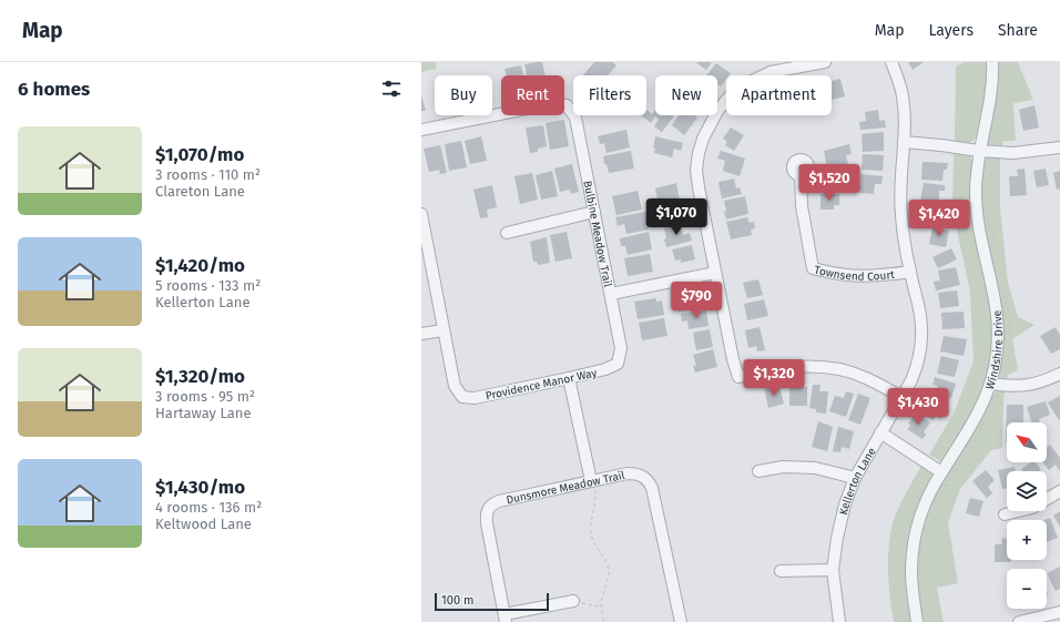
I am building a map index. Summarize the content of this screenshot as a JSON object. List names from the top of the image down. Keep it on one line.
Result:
{"streets":{"street":["Bulbine Meadow Trail","Townsend Court","Windshire Drive","Providence Manor Way","Kellerton Lane","Dunsmore Meadow Trail"]},"crossings":[["Bulbine Meadow Trail","Providence Manor Way"],["Townsend Court","Kellerton Lane"]],"scale_bar":"100 m","north":"top left","page":{"header":"Map","nav":["Map","Layers","Share"],"heading":"6 homes","chip":["Buy","Rent","Filters","New","Apartment"],"list":[{"name":"$1,070/mo","note":"3 rooms · 110 m² · Clareton Lane"},{"name":"$1,420/mo","note":"5 rooms · 133 m² · Kellerton Lane"},{"name":"$1,320/mo","note":"3 rooms · 95 m² · Hartaway Lane"},{"name":"$1,430/mo","note":"4 rooms · 136 m² · Keltwood Lane"}],"price":["$1,520","$1,070","$1,420","$790","$1,320","$1,430"],"map_buttons":["+","−"],"scale":"100 m"}}
